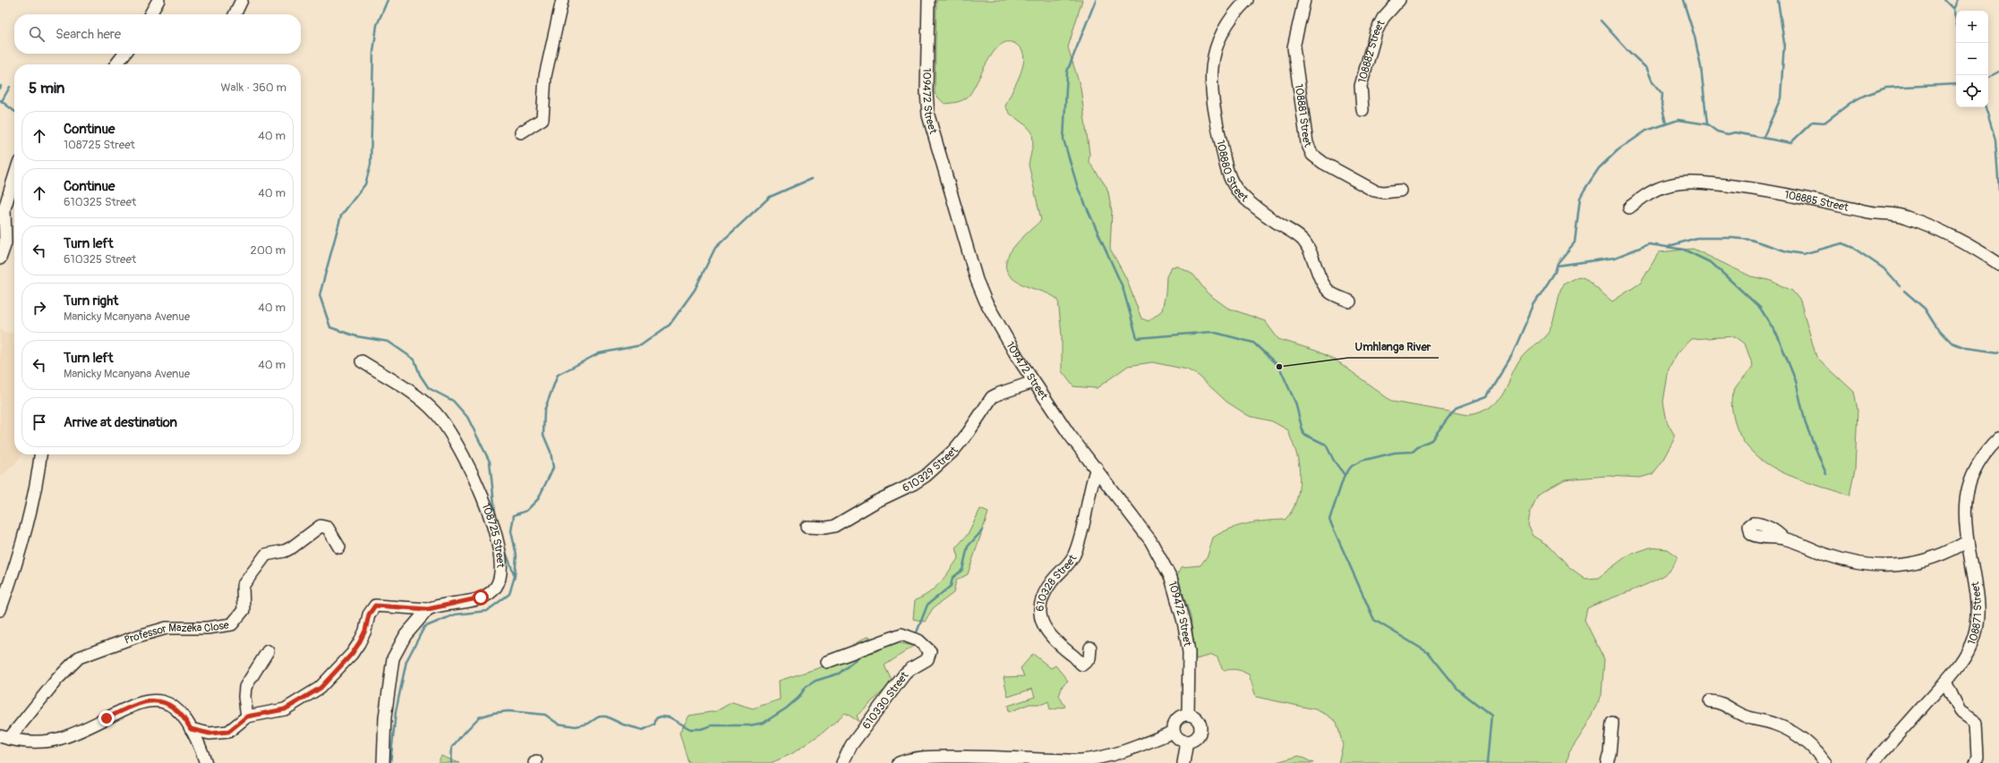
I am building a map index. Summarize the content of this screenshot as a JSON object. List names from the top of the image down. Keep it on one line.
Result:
{"streets":{"street":["108882 Street","109472 Street","108881 Street","108880 Street","108885 Street","610329 Street","108725 Street","610328 Street","108871 Street","Professor Mazeka Close","610330 Street"]},"crossings":[["109472 Street","610329 Street"],["109472 Street","610328 Street"]],"places":["Umhlanga River"],"page":{"map_buttons":["+","−"],"search":"Search here","heading":["5 min","Walk · 360 m"],"list":[["Continue","108725 Street","40 m"],["Continue","610325 Street","40 m"],["Turn left","610325 Street","200 m"],["Turn right","Manicky Mcanyana Avenue","40 m"],["Turn left","Manicky Mcanyana Avenue","40 m"],"Arrive at destination"]}}
